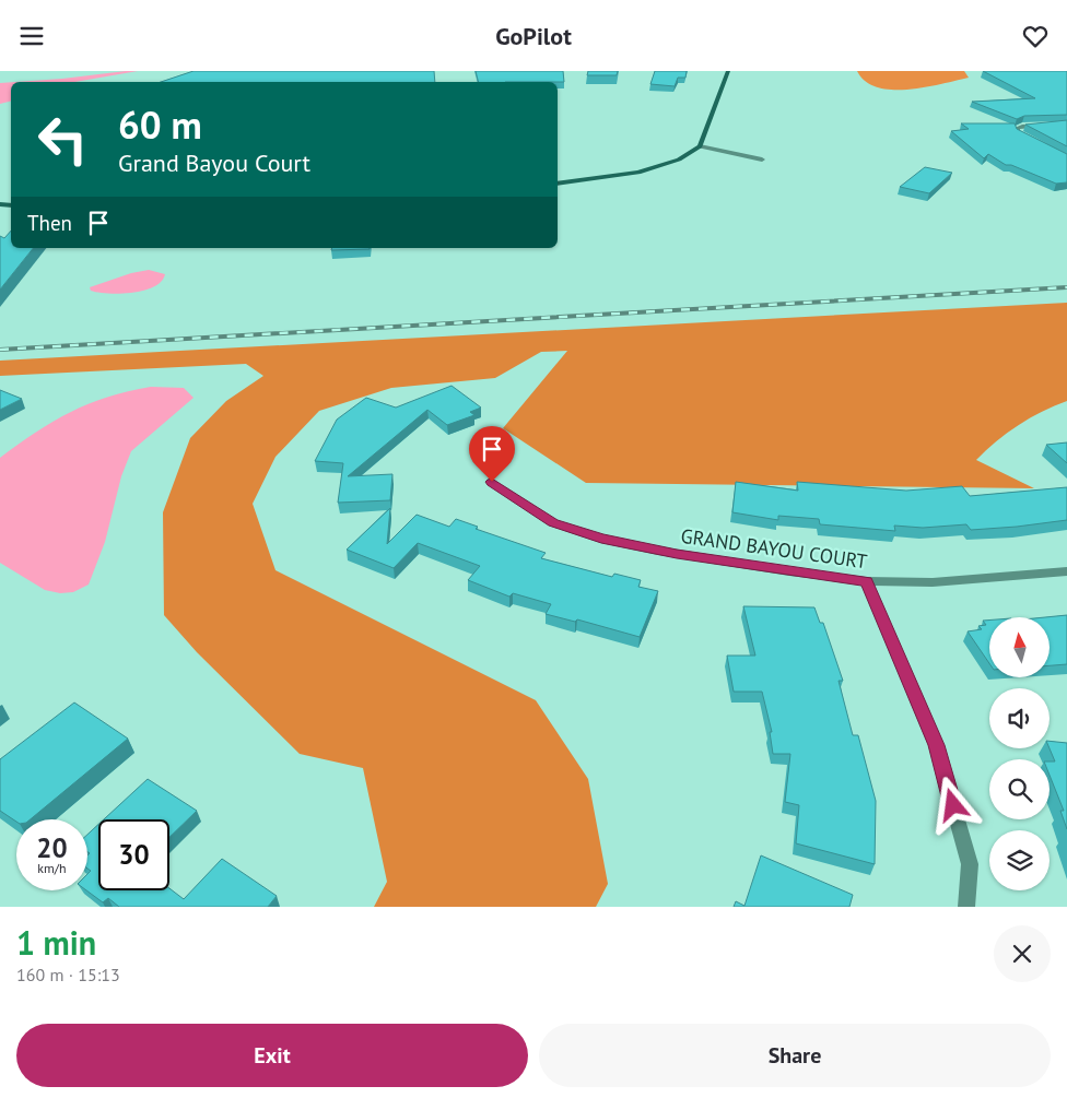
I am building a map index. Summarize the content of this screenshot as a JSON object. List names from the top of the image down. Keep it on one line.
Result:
{"streets":{"street":["GRAND BAYOU COURT"]},"north":"top","page":{"header":"GoPilot","turn":["60 m","Grand Bayou Court"],"then":"Then","speed":"20 km/h","limit":"30","heading":["1 min","160 m · 15:13"],"buttons":["Exit","Share"]}}
